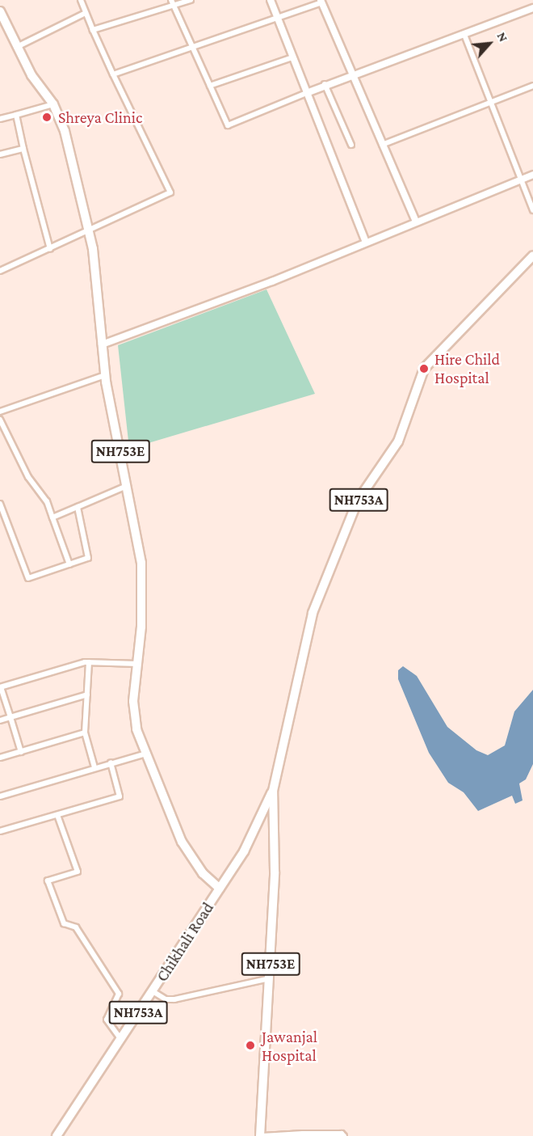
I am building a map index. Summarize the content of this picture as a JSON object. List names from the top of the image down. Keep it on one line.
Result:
{"streets":{"highway":["NH753E","NH753A","Chikhali Road"]},"crossings":[["NH753E","NH753A"],["NH753E","Chikhali Road"],["NH753A","Chikhali Road"]],"places":["Shreya Clinic","Hire Child Hospital","Jawanjal Hospital"],"north":"top right"}
